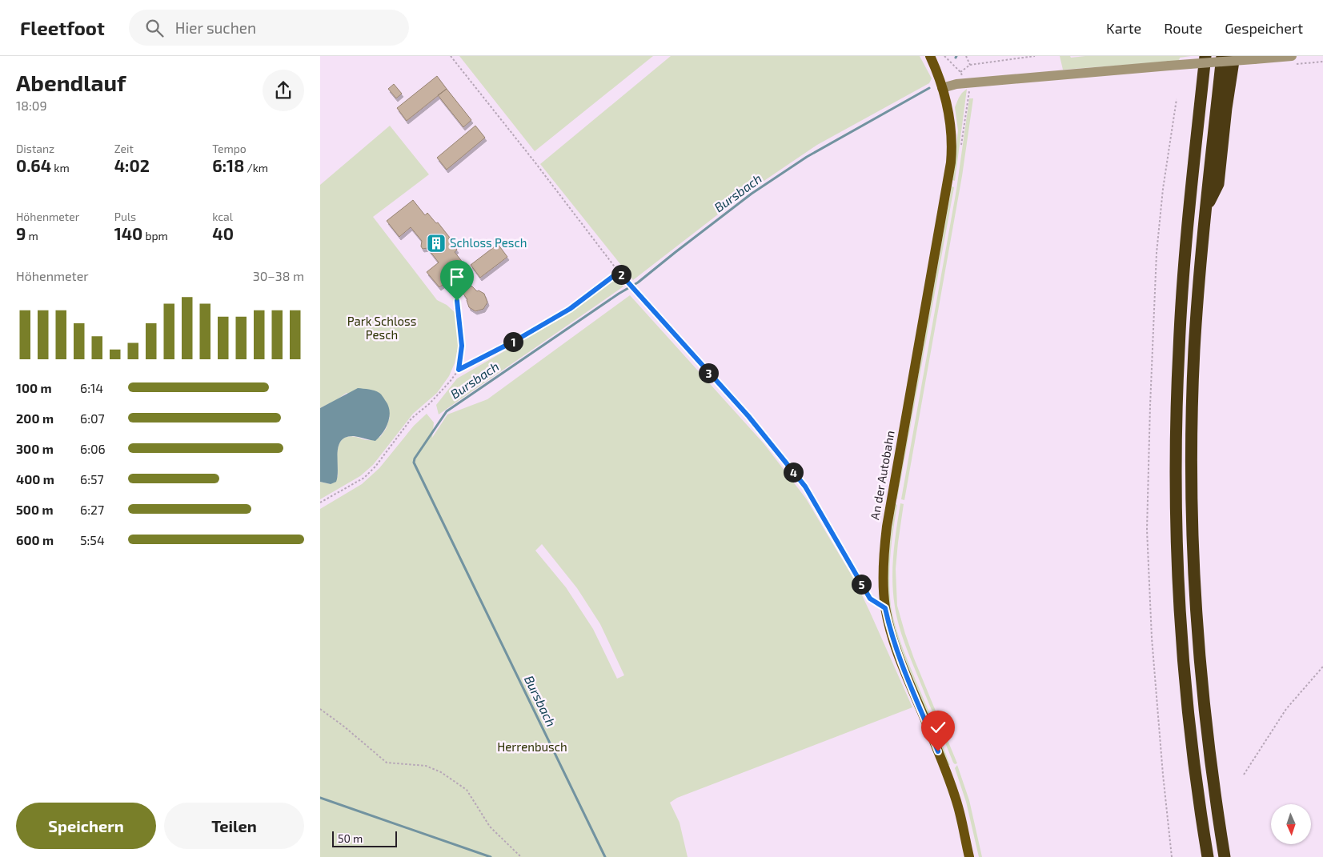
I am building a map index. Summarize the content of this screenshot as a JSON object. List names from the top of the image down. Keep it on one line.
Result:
{"streets":{"main road":["An der Autobahn"]},"water":["Bursbach"],"parks":["Park Schloss Pesch","Herrenbusch"],"places":{"building":["Schloss Pesch"]},"scale_bar":"50 m","north":"bottom","page":{"header":"Fleetfoot","search":"Hier suchen","nav":["Karte","Route","Gespeichert"],"heading":["Abendlauf","18:09"],"stats":[["Distanz","0.64 km"],["Zeit","4:02"],["Tempo","6:18 /km"],["Höhenmeter","9 m"],["Puls","140 bpm"],["kcal","40"]],"chart":["Höhenmeter","30–38 m"],"pins":["2","1","3","4","5"],"list":[{"name":"100 m","note":"6:14"},{"name":"200 m","note":"6:07"},{"name":"300 m","note":"6:06"},{"name":"400 m","note":"6:57"},{"name":"500 m","note":"6:27"},{"name":"600 m","note":"5:54"}],"buttons":["Speichern","Teilen"],"scale":"50 m"}}
